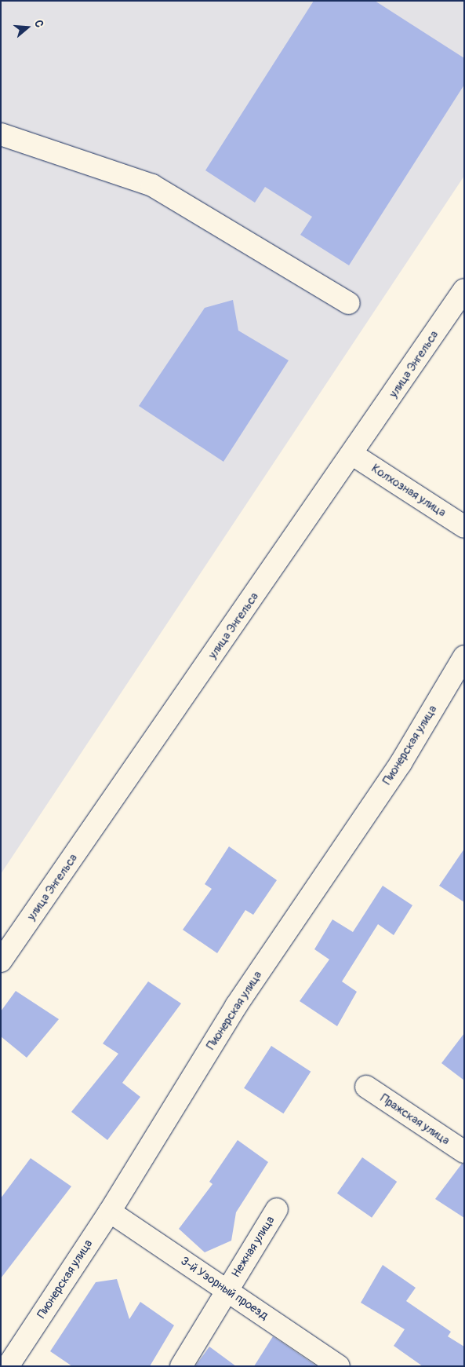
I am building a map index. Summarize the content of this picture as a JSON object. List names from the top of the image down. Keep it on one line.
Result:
{"streets":{"street":["улица Энгельса","Колхозная улица","Пионерская улица","Пражская улица","Нежная улица","3-й Узорный проезд"]},"crossings":[["улица Энгельса","Колхозная улица"],["Пионерская улица","3-й Узорный проезд"],["Нежная улица","3-й Узорный проезд"]],"north":"right"}
